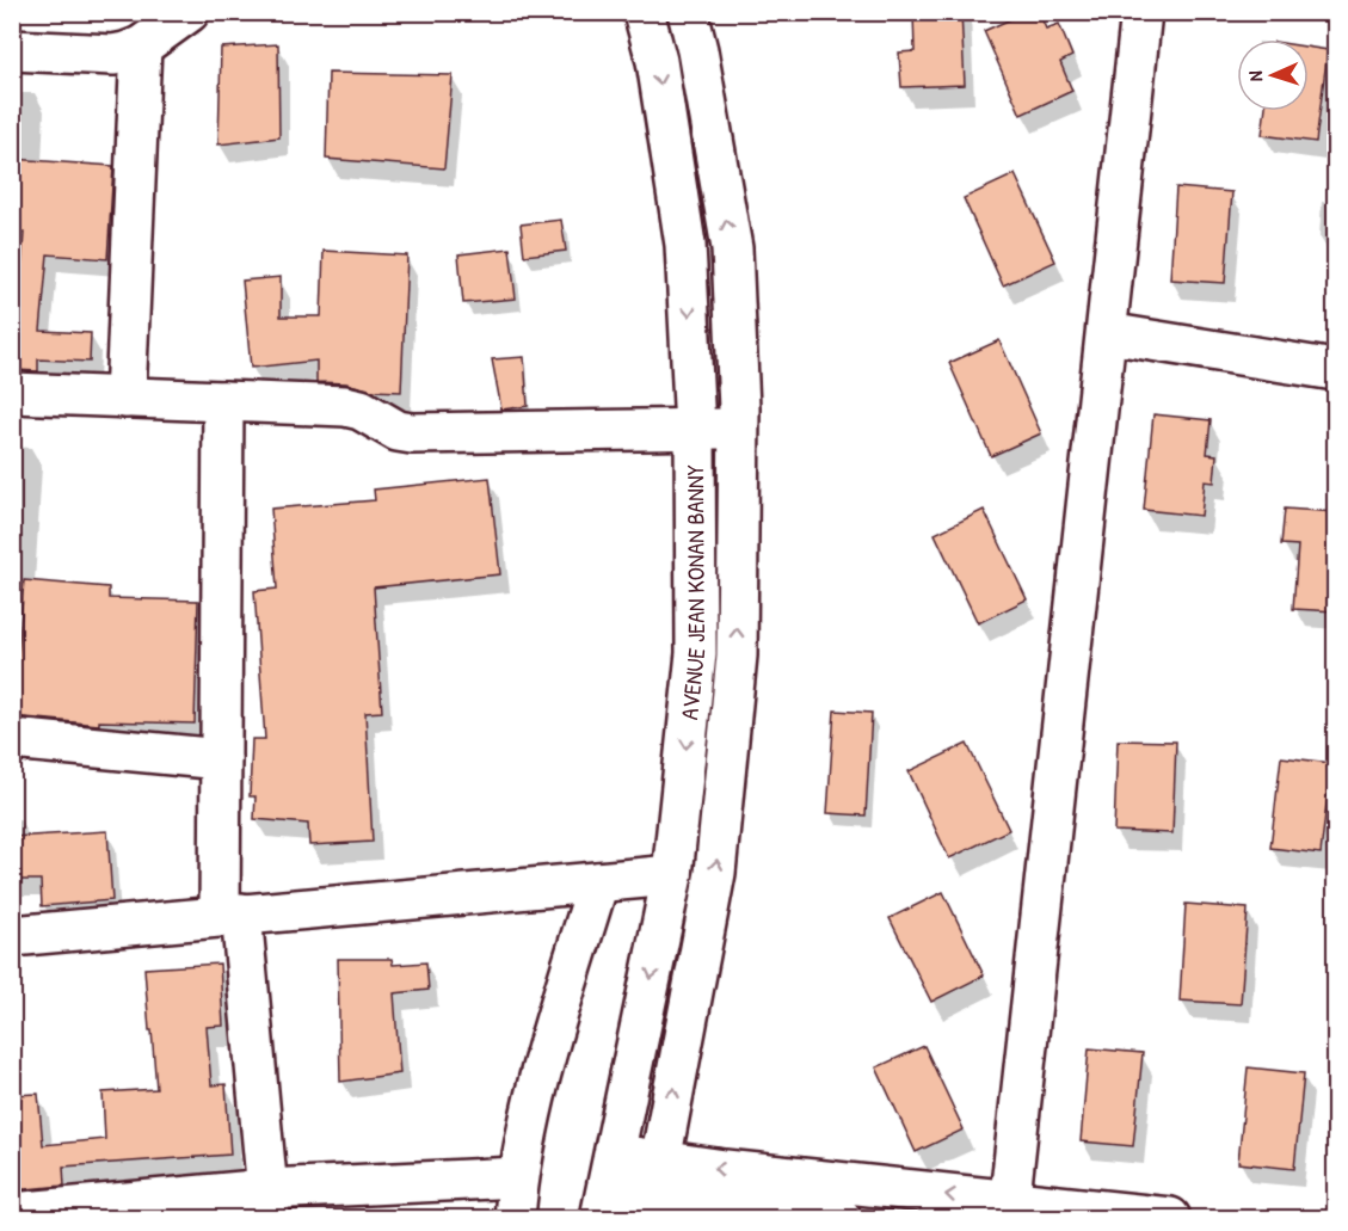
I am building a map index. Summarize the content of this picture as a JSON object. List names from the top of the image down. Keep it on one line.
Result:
{"streets":{"street":["AVENUE JEAN KONAN BANNY"]},"north":"left"}
